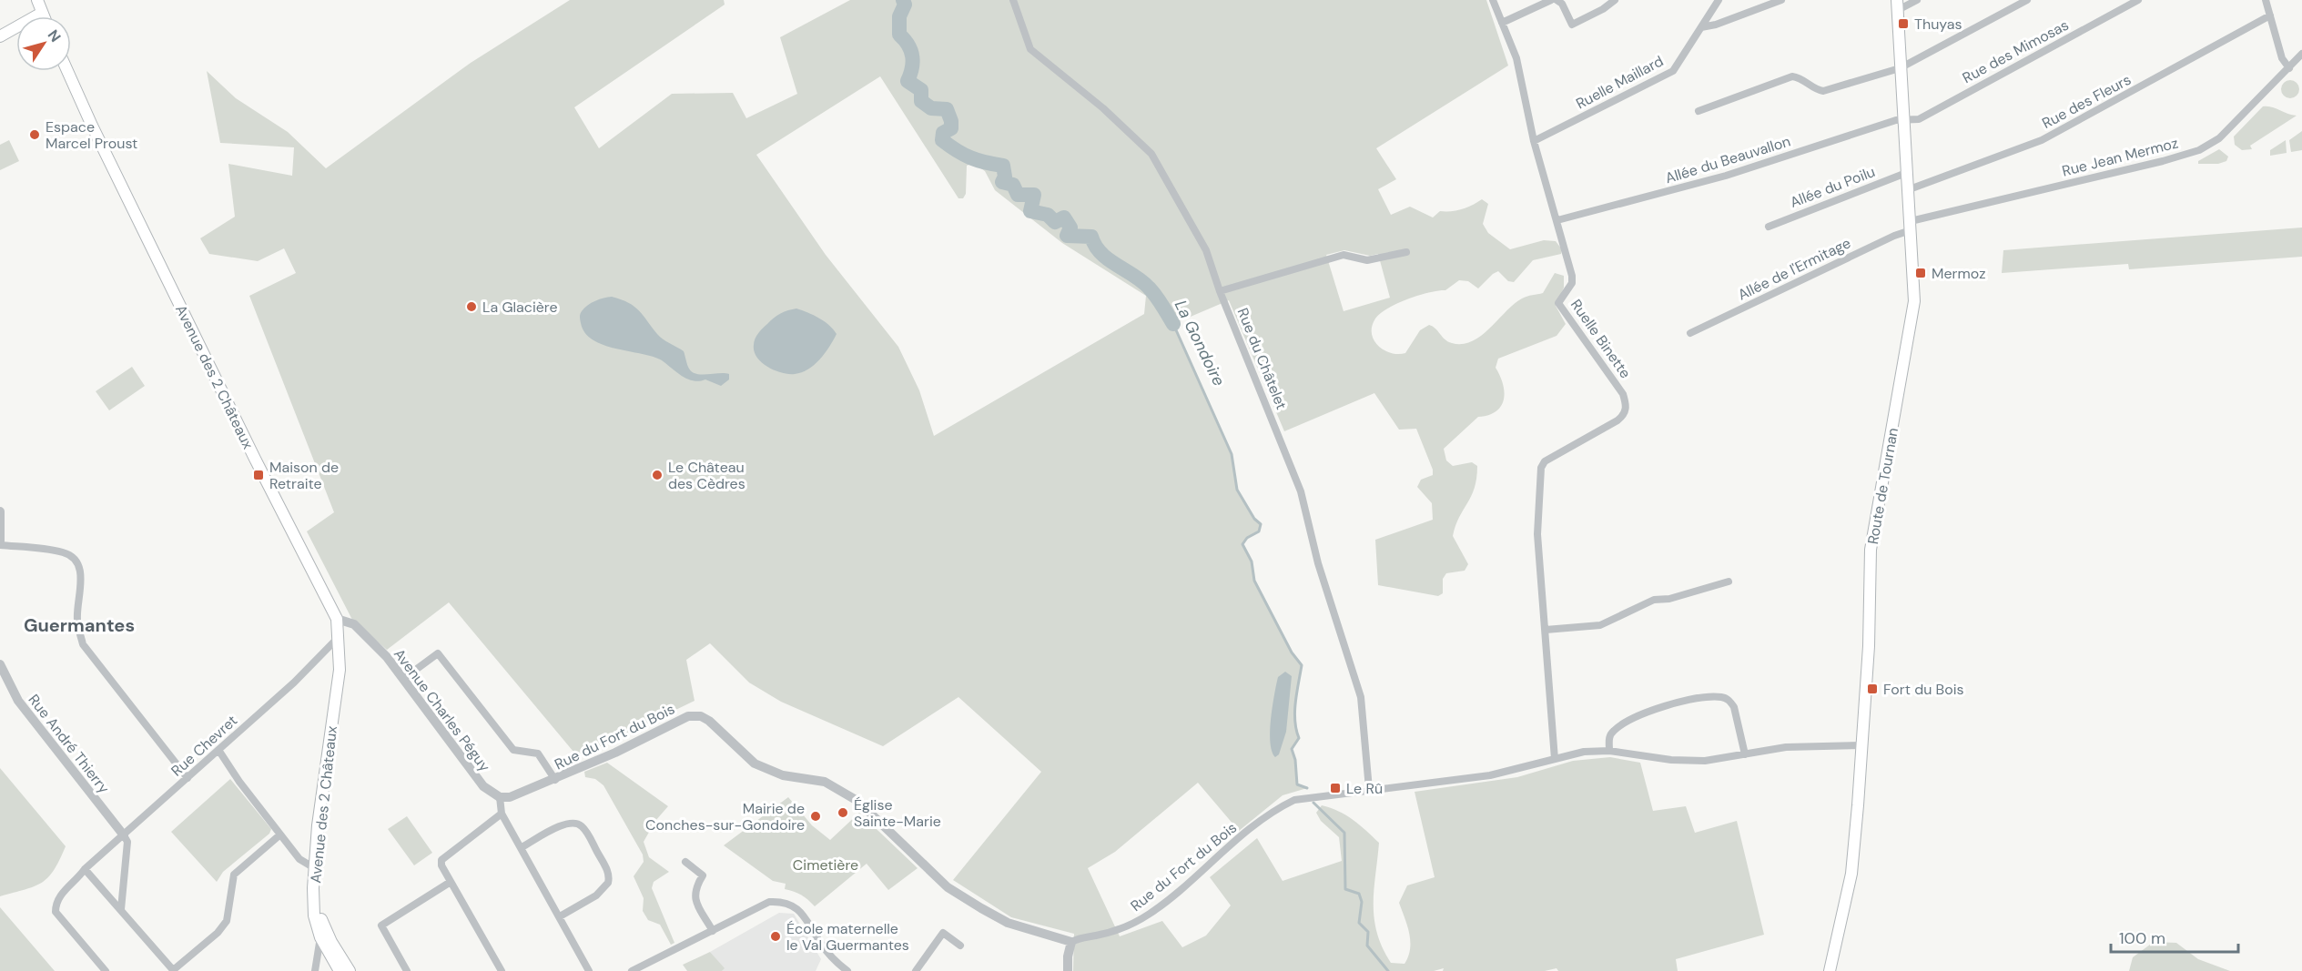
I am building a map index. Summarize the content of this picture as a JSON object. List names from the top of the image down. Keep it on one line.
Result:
{"streets":{"main road":["Avenue des 2 Châteaux","Route de Tournan"],"street":["Rue des Mimosas","Ruelle Maillard","Rue des Fleurs","Rue Jean Mermoz","Allée du Beauvallon","Allée du Poilu","Allée de l'Ermitage","Ruelle Binette","Rue du Châtelet","Avenue Charles Péguy","Rue du Fort du Bois","Rue André Thierry","Rue Chevret"]},"crossings":[["Rue des Mimosas","Allée du Beauvallon"],["Rue des Mimosas","Route de Tournan"],["Ruelle Maillard","Ruelle Binette"],["Rue des Fleurs","Route de Tournan"],["Rue Jean Mermoz","Allée de l'Ermitage"],["Rue Jean Mermoz","Route de Tournan"],["Allée du Beauvallon","Ruelle Binette"],["Allée du Beauvallon","Route de Tournan"],["Allée du Poilu","Route de Tournan"],["Allée de l'Ermitage","Route de Tournan"],["Ruelle Binette","Rue du Fort du Bois"],["Rue du Châtelet","Rue du Fort du Bois"],["Avenue des 2 Châteaux","Avenue Charles Péguy"],["Avenue des 2 Châteaux","Rue Chevret"],["Route de Tournan","Rue du Fort du Bois"],["Avenue Charles Péguy","Rue du Fort du Bois"],["Rue André Thierry","Rue Chevret"]],"districts":["Guermantes"],"water":["La Gondoire"],"parks":["Cimetière"],"places":{"transit":["Thuyas","Mermoz","Maison de Retraite","Fort du Bois","Le Rû"],"other":["Espace Marcel Proust","La Glacière","Le Château des Cèdres","Église Sainte-Marie","Mairie de Conches-sur-Gondoire","École maternelle le Val Guermantes"]},"scale_bar":"100 m","north":"top right"}
